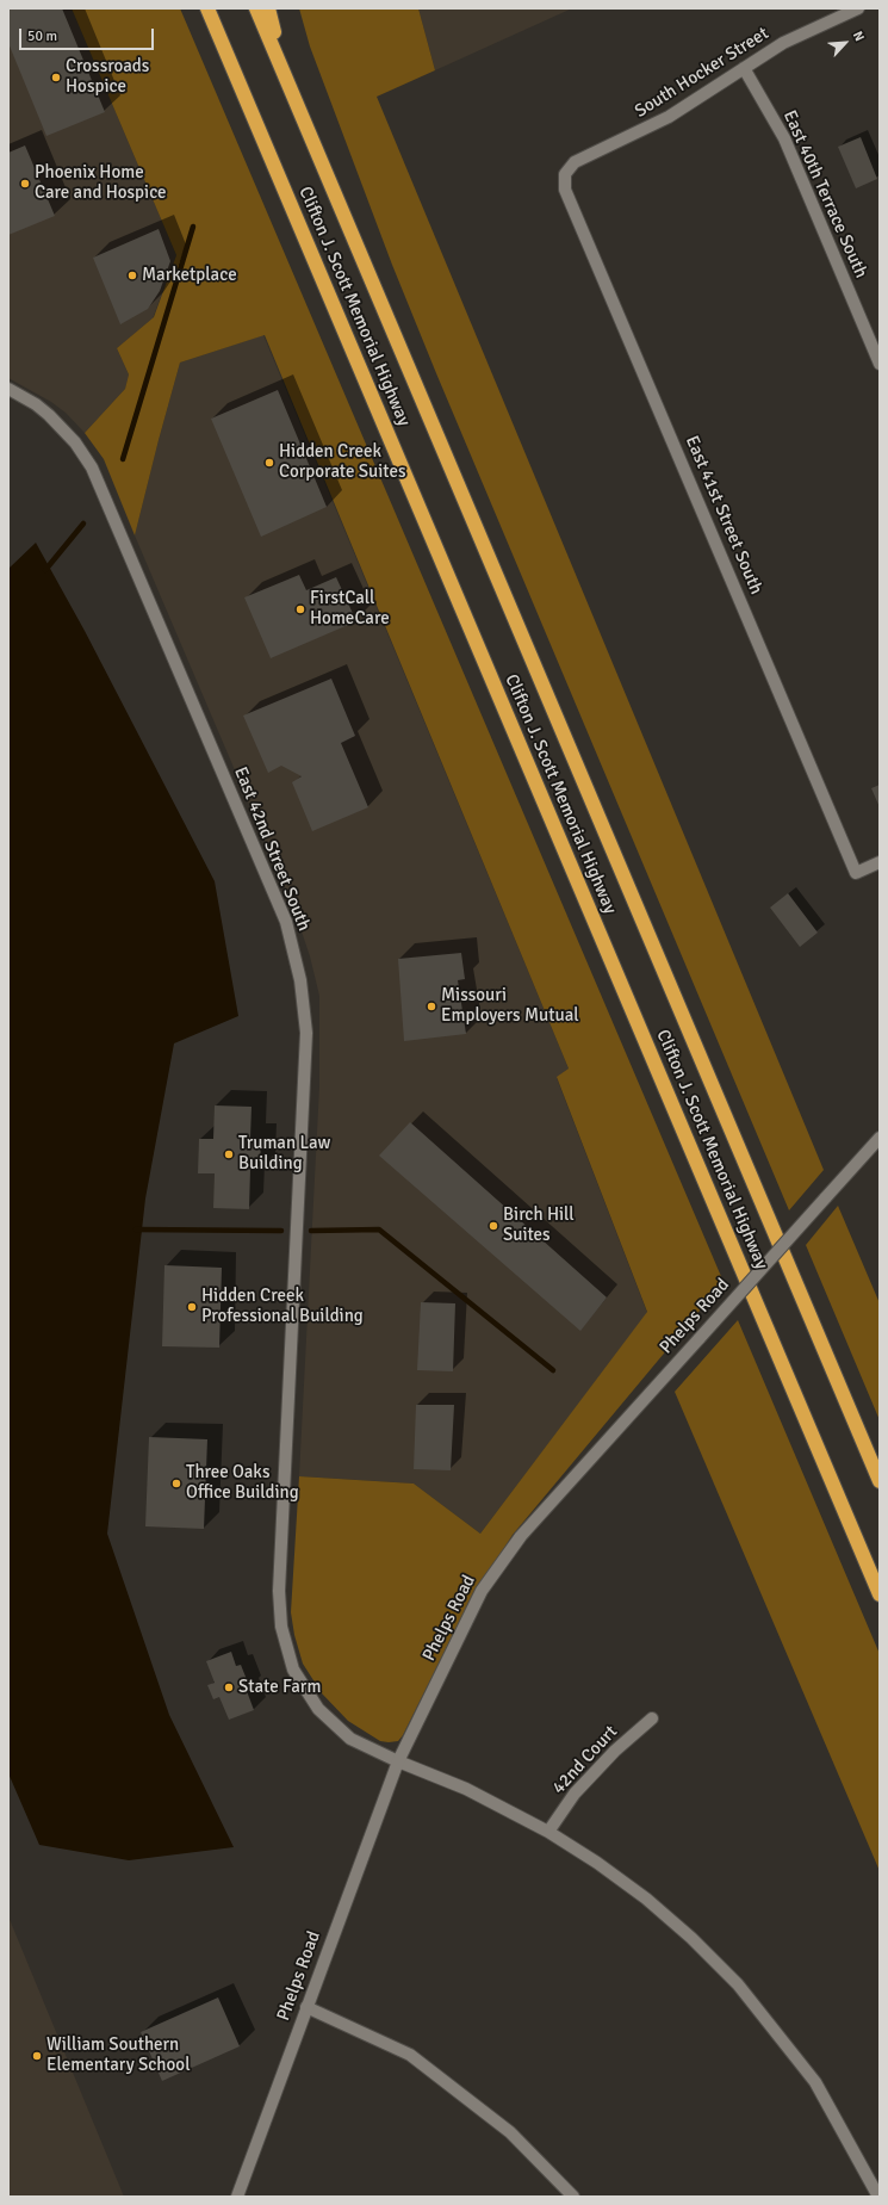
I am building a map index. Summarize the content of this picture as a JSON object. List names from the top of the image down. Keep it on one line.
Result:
{"streets":{"highway":["Clifton J. Scott Memorial Highway"],"street":["South Hocker Street","East 40th Terrace South","East 41st Street South","East 42nd Street South","Phelps Road","42nd Court"]},"crossings":[["South Hocker Street","East 40th Terrace South"],["South Hocker Street","East 41st Street South"],["East 42nd Street South","Phelps Road"],["East 42nd Street South","42nd Court"]],"places":["Crossroads Hospice","Phoenix Home Care and Hospice","Marketplace","Hidden Creek Corporate Suites","FirstCall HomeCare","Missouri Employers Mutual","Truman Law Building","Birch Hill Suites","Hidden Creek Professional Building","Three Oaks Office Building","State Farm","William Southern Elementary School"],"scale_bar":"50 m","north":"top right"}
